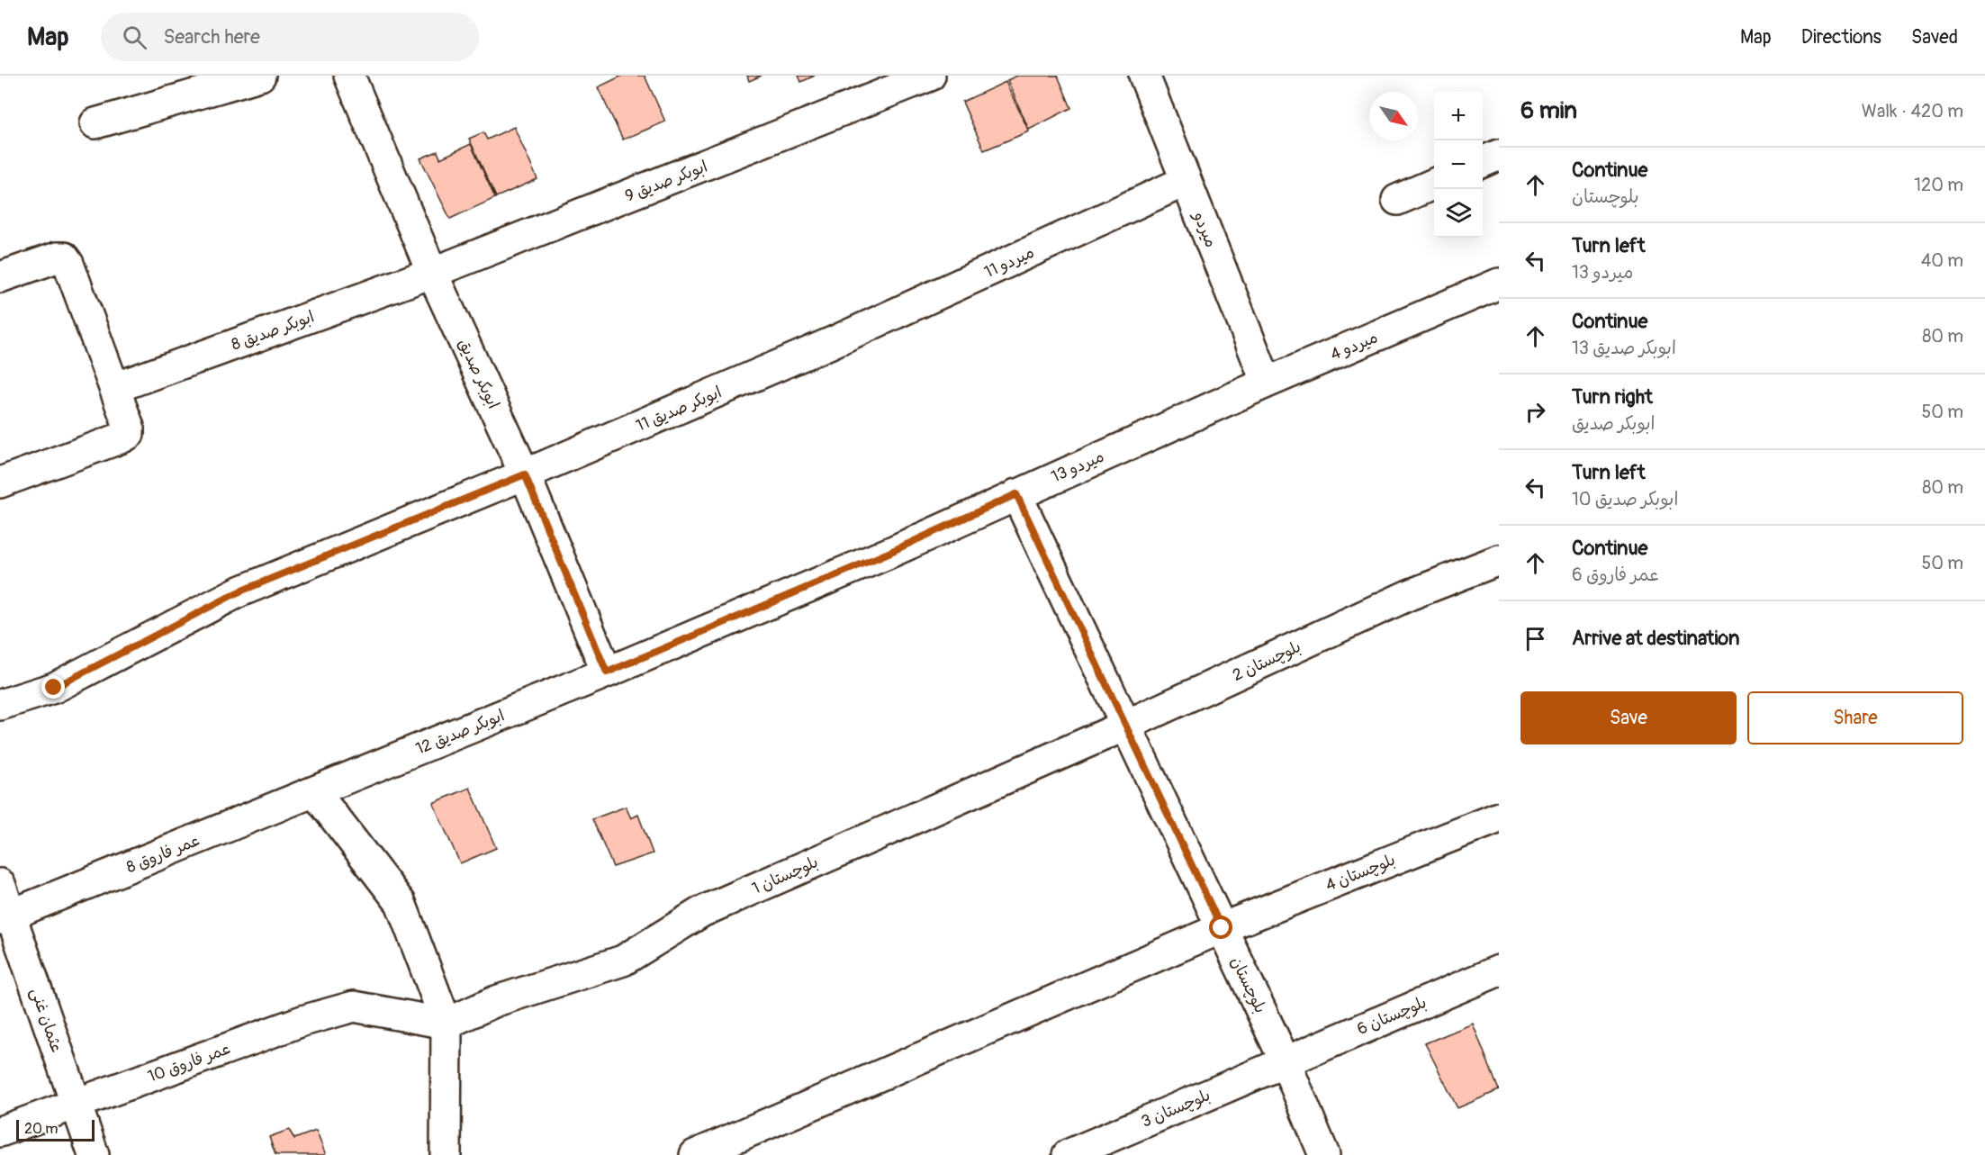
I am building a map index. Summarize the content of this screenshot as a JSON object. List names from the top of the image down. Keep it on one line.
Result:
{"streets":{"street":["ابوبکر صدیق 9","میردو","میردو 11","ابوبکر صدیق 8","میردو 4","ابوبکر صدیق","ابوبکر صدیق 11","میردو 13","بلوچستان 2","ابوبکر صدیق 12","عمر فاروق 8","بلوچستان 4","بلوچستان 1","بلوچستان","بلوچستان 6","عثمان غنی","عمر فاروق 10","بلوچستان 3"]},"crossings":[["ابوبکر صدیق 9","ابوبکر صدیق 8"],["ابوبکر صدیق 9","ابوبکر صدیق"],["میردو","میردو 11"],["میردو","میردو 4"],["میردو","میردو 13"],["میردو 11","ابوبکر صدیق 11"],["ابوبکر صدیق 8","ابوبکر صدیق"],["میردو 4","میردو 13"],["ابوبکر صدیق","ابوبکر صدیق 11"],["ابوبکر صدیق","ابوبکر صدیق 12"],["میردو 13","ابوبکر صدیق 12"],["میردو 13","بلوچستان"],["بلوچستان 2","بلوچستان 1"],["بلوچستان 2","بلوچستان"],["ابوبکر صدیق 12","عمر فاروق 8"],["عمر فاروق 8","عثمان غنی"],["بلوچستان 4","بلوچستان"],["بلوچستان 1","بلوچستان"],["بلوچستان 1","عمر فاروق 10"],["بلوچستان","بلوچستان 6"],["بلوچستان","بلوچستان 3"],["بلوچستان 6","بلوچستان 3"],["عثمان غنی","عمر فاروق 10"]],"scale_bar":"20 m","north":"bottom right","page":{"header":"Map","search":"Search here","nav":["Map","Directions","Saved"],"heading":["6 min","Walk · 420 m"],"map_buttons":["+","−"],"list":[["Continue","بلوچستان","120 m"],["Turn left","میردو 13","40 m"],["Continue","ابوبکر صدیق 13","80 m"],["Turn right","ابوبکر صدیق","50 m"],["Turn left","ابوبکر صدیق 10","80 m"],["Continue","عمر فاروق 6","50 m"],"Arrive at destination"],"buttons":["Save","Share"],"scale":"20 m"}}
